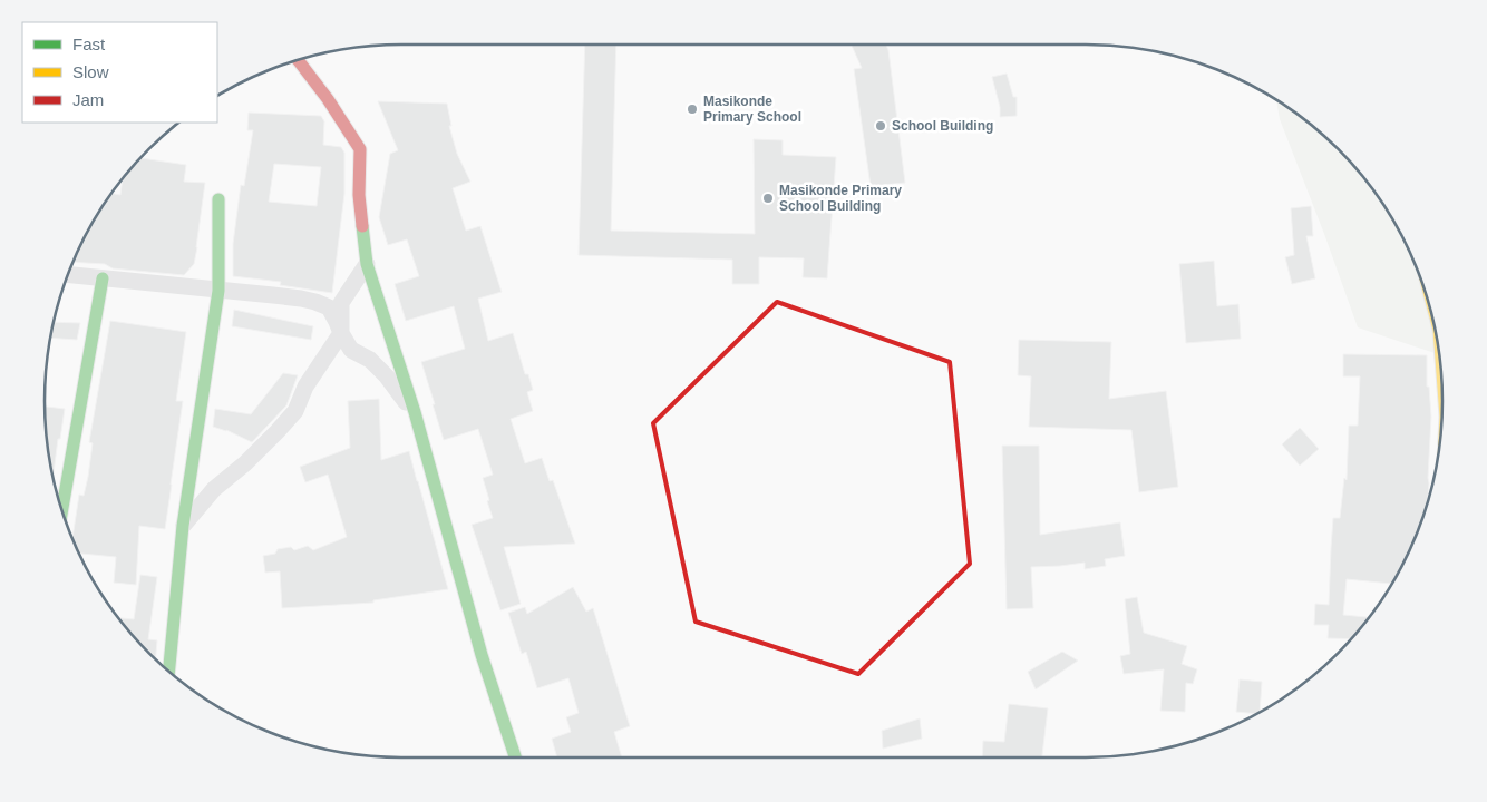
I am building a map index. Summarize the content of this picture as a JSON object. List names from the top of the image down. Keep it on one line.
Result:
{"places":["Masikonde Primary School","School Building","Masikonde Primary School Building"],"legend":["Fast","Slow","Jam"]}
